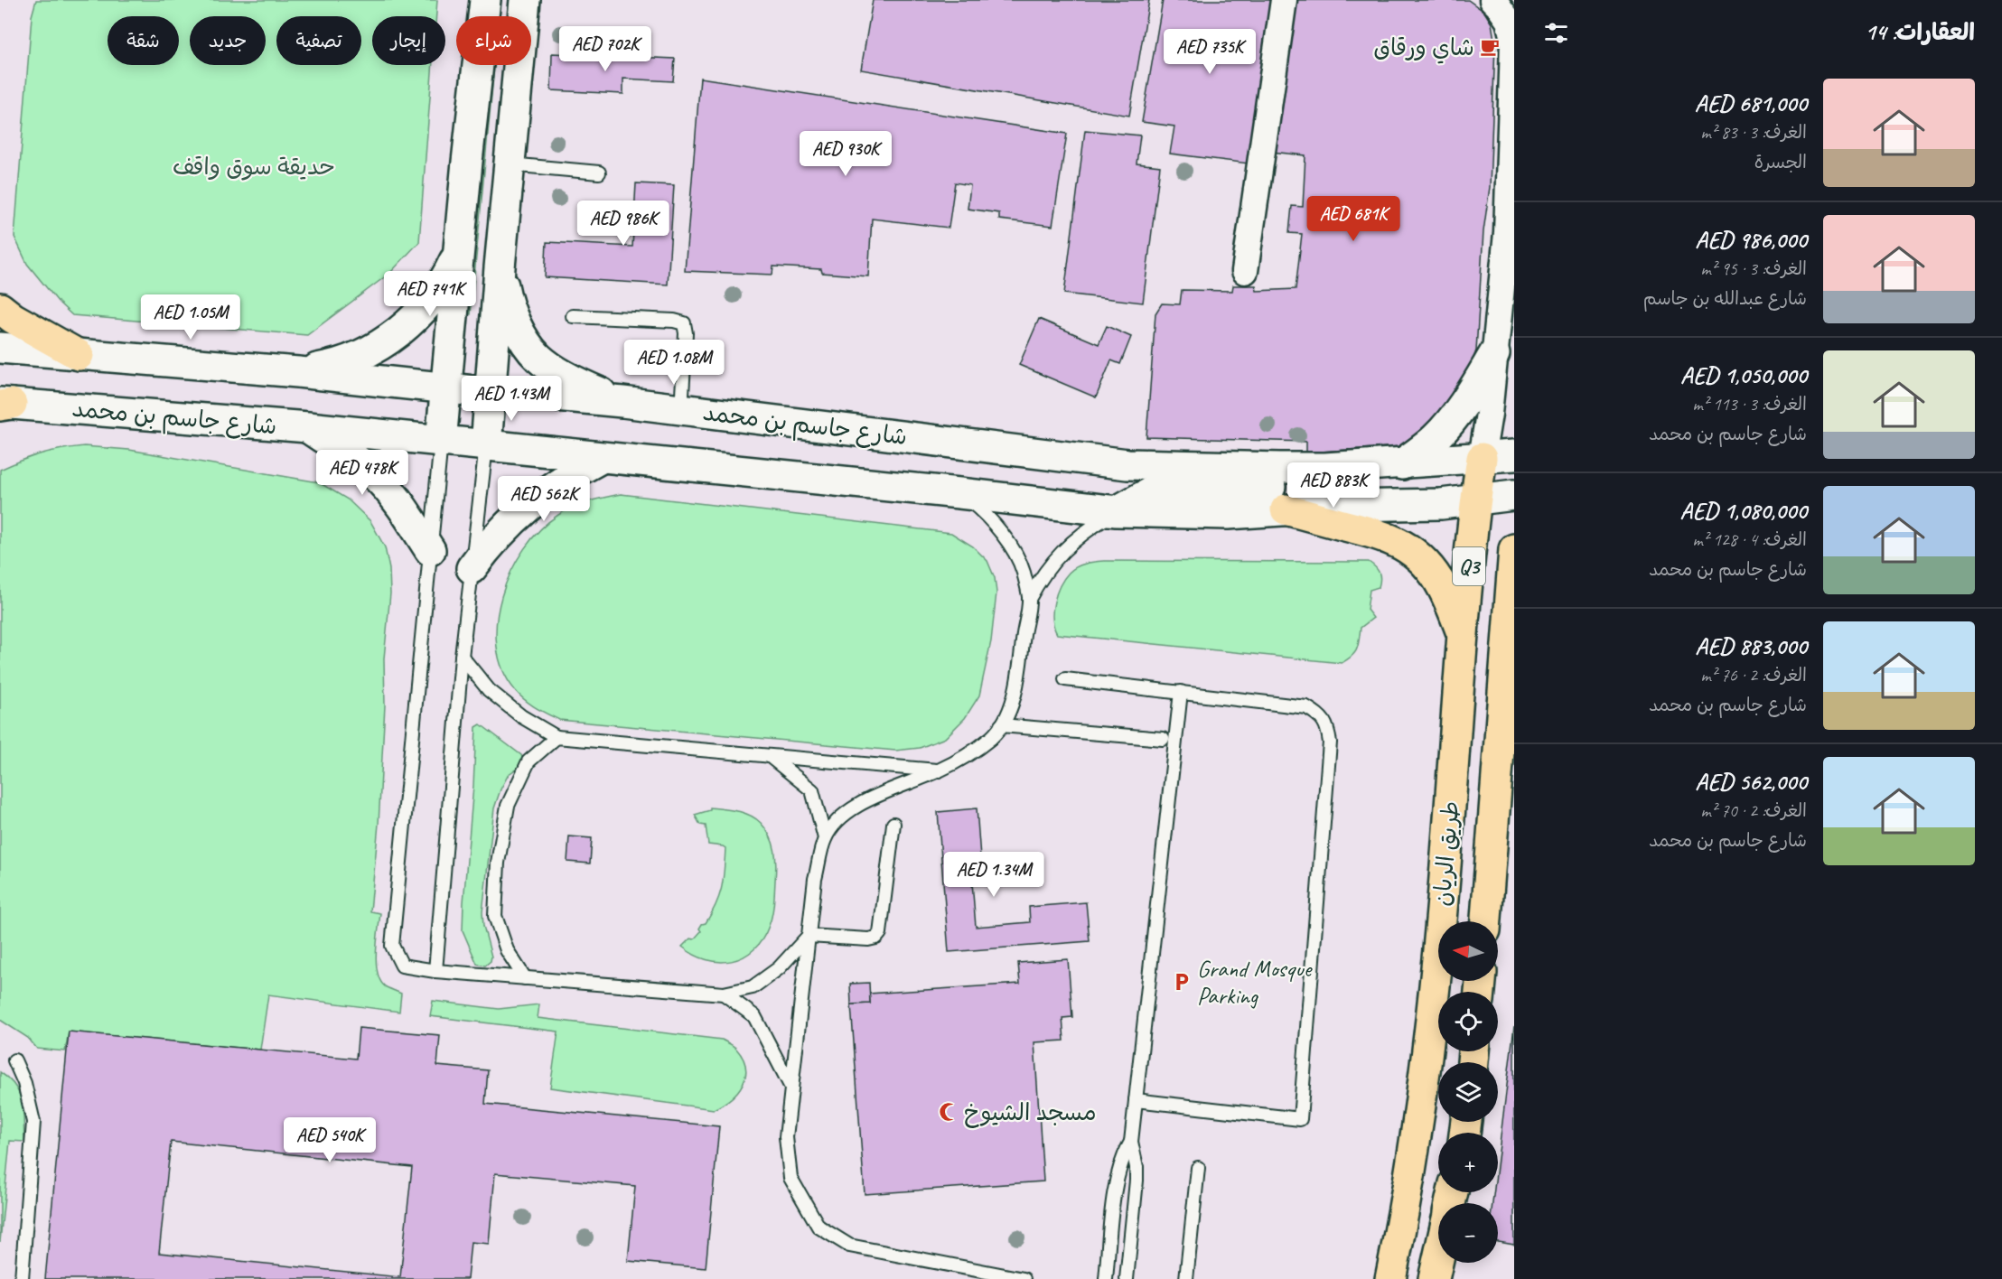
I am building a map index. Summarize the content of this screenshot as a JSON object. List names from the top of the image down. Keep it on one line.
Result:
{"streets":{"main road":["Q3","طريق الريان"],"street":["شارع جاسم بن محمد"]},"crossings":[["شارع جاسم بن محمد","طريق الريان"]],"parks":["حديقة سوق واقف"],"places":{"cafe":["شاي ورقاق"],"parking":["Grand Mosque Parking"],"mosque":["مسجد الشيوخ"]},"north":"left","page":{"heading":"العقارات: 14","chip":["شراء","إيجار","تصفية","جديد","شقة"],"price":["AED 702K","AED 735K","AED 930K","AED 681K","AED 986K","AED 741K","AED 1.05M","AED 1.08M","AED 1.43M","AED 478K","AED 883K","AED 562K","AED 1.34M","AED 540K"],"list":[{"name":"AED 681,000","note":"الغرف: 3 · 83 m² · الجسرة"},{"name":"AED 986,000","note":"الغرف: 3 · 95 m² · شارع عبدالله بن جاسم"},{"name":"AED 1,050,000","note":"الغرف: 3 · 113 m² · شارع جاسم بن محمد"},{"name":"AED 1,080,000","note":"الغرف: 4 · 128 m² · شارع جاسم بن محمد"},{"name":"AED 883,000","note":"الغرف: 2 · 76 m² · شارع جاسم بن محمد"},{"name":"AED 562,000","note":"الغرف: 2 · 70 m² · شارع جاسم بن محمد"}],"map_buttons":["+","−"]}}
